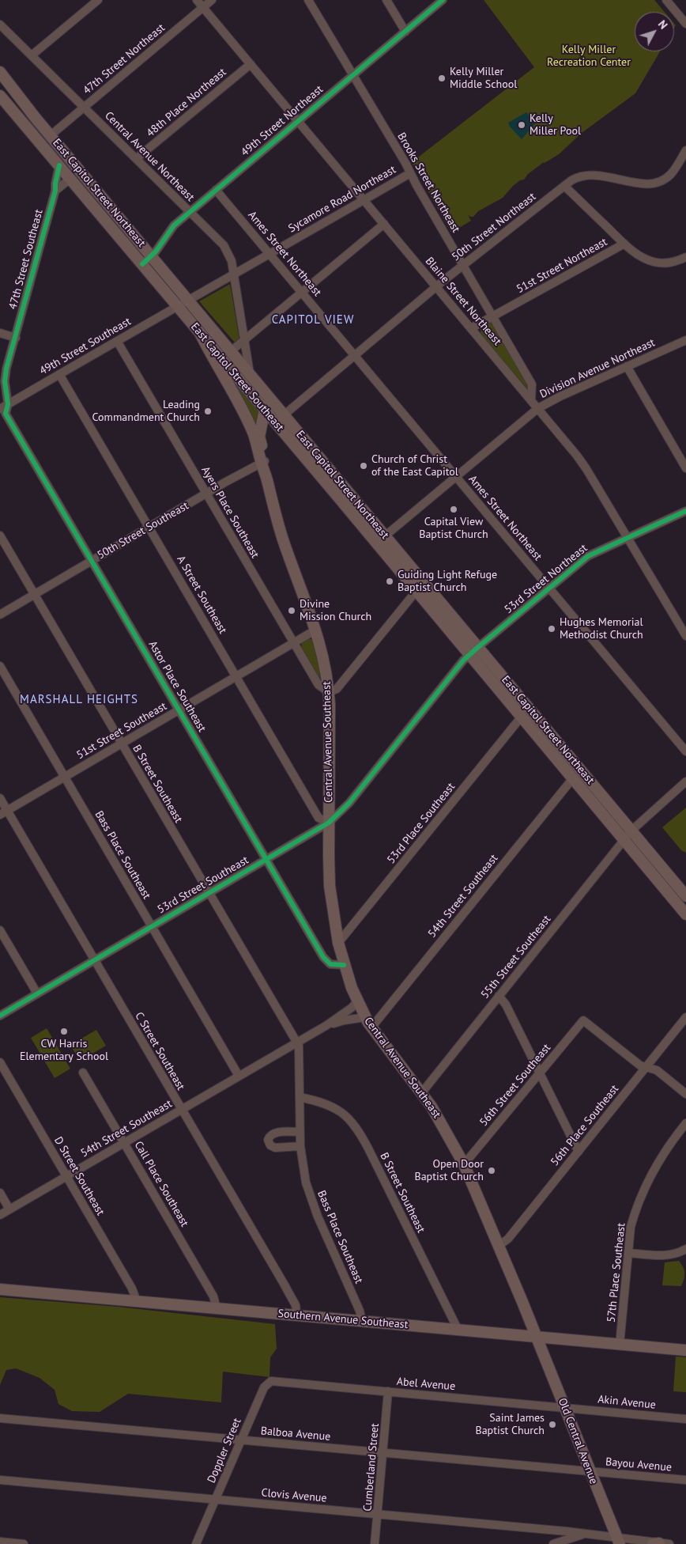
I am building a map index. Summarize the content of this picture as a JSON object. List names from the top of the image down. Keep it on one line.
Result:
{"streets":{"main road":["East Capitol Street Northeast","East Capitol Street Southeast","Central Avenue Southeast","Southern Avenue Southeast","Old Central Avenue"],"street":["47th Street Northeast","48th Place Northeast","49th Street Northeast","Central Avenue Northeast","Brooks Street Northeast","Sycamore Road Northeast","50th Street Northeast","Ames Street Northeast","47th Street Southeast","51st Street Northeast","Blaine Street Northeast","49th Street Southeast","Division Avenue Northeast","Ayers Place Southeast","50th Street Southeast","53rd Street Northeast","A Street Southeast","Astor Place Southeast","51st Street Southeast","B Street Southeast","53rd Place Southeast","Bass Place Southeast","53rd Street Southeast","54th Street Southeast","55th Street Southeast","C Street Southeast","56th Street Southeast","56th Place Southeast","D Street Southeast","Call Place Southeast","57th Place Southeast","Abel Avenue","Akin Avenue","Balboa Avenue","Doppler Street","Bayou Avenue","Cumberland Street","Clovis Avenue"]},"crossings":[["47th Street Northeast","Central Avenue Northeast"],["47th Street Northeast","East Capitol Street Northeast"],["47th Street Northeast","Blaine Street Northeast"],["48th Place Northeast","Central Avenue Northeast"],["48th Place Northeast","Blaine Street Northeast"],["49th Street Northeast","Central Avenue Northeast"],["49th Street Northeast","Brooks Street Northeast"],["49th Street Northeast","East Capitol Street Northeast"],["49th Street Northeast","Ames Street Northeast"],["49th Street Northeast","Blaine Street Northeast"],["49th Street Northeast","East Capitol Street Southeast"],["Central Avenue Northeast","East Capitol Street Northeast"],["Central Avenue Northeast","Sycamore Road Northeast"],["Brooks Street Northeast","Sycamore Road Northeast"],["Brooks Street Northeast","50th Street Northeast"],["Brooks Street Northeast","51st Street Northeast"],["Brooks Street Northeast","Blaine Street Northeast"],["East Capitol Street Northeast","Sycamore Road Northeast"],["East Capitol Street Northeast","50th Street Northeast"],["East Capitol Street Northeast","49th Street Southeast"],["East Capitol Street Northeast","Division Avenue Northeast"],["East Capitol Street Northeast","East Capitol Street Southeast"],["East Capitol Street Northeast","53rd Street Northeast"],["East Capitol Street Northeast","55th Street Southeast"],["Sycamore Road Northeast","Ames Street Northeast"],["Sycamore Road Northeast","Blaine Street Northeast"],["Sycamore Road Northeast","49th Street Southeast"],["Sycamore Road Northeast","East Capitol Street Southeast"],["50th Street Northeast","Ames Street Northeast"],["50th Street Northeast","Blaine Street Northeast"],["50th Street Northeast","East Capitol Street Southeast"],["Ames Street Northeast","Division Avenue Northeast"],["Ames Street Northeast","53rd Street Northeast"],["47th Street Southeast","49th Street Southeast"],["47th Street Southeast","East Capitol Street Southeast"],["47th Street Southeast","Astor Place Southeast"],["51st Street Northeast","Blaine Street Northeast"],["Blaine Street Northeast","Division Avenue Northeast"],["Blaine Street Northeast","53rd Street Northeast"],["49th Street Southeast","East Capitol Street Southeast"],["49th Street Southeast","Ayers Place Southeast"],["49th Street Southeast","A Street Southeast"],["49th Street Southeast","Astor Place Southeast"],["Division Avenue Northeast","East Capitol Street Southeast"],["East Capitol Street Southeast","53rd Street Northeast"],["East Capitol Street Southeast","Central Avenue Southeast"],["East Capitol Street Southeast","53rd Place Southeast"],["East Capitol Street Southeast","53rd Street Southeast"],["East Capitol Street Southeast","54th Street Southeast"],["East Capitol Street Southeast","55th Street Southeast"],["Ayers Place Southeast","50th Street Southeast"],["Ayers Place Southeast","51st Street Southeast"],["Ayers Place Southeast","Central Avenue Southeast"],["50th Street Southeast","A Street Southeast"],["50th Street Southeast","Astor Place Southeast"],["50th Street Southeast","Central Avenue Southeast"],["50th Street Southeast","B Street Southeast"],["53rd Street Northeast","53rd Street Southeast"],["A Street Southeast","51st Street Southeast"],["A Street Southeast","Central Avenue Southeast"],["A Street Southeast","53rd Street Southeast"],["Astor Place Southeast","51st Street Southeast"],["Astor Place Southeast","Central Avenue Southeast"],["Astor Place Southeast","53rd Street Southeast"],["51st Street Southeast","Central Avenue Southeast"],["51st Street Southeast","B Street Southeast"],["51st Street Southeast","Bass Place Southeast"],["51st Street Southeast","C Street Southeast"],["Central Avenue Southeast","53rd Place Southeast"],["Central Avenue Southeast","53rd Street Southeast"],["Central Avenue Southeast","54th Street Southeast"],["Central Avenue Southeast","55th Street Southeast"],["Central Avenue Southeast","56th Street Southeast"],["Central Avenue Southeast","56th Place Southeast"],["Central Avenue Southeast","Southern Avenue Southeast"],["Central Avenue Southeast","Old Central Avenue"],["B Street Southeast","Bass Place Southeast"],["B Street Southeast","53rd Street Southeast"],["B Street Southeast","54th Street Southeast"],["B Street Southeast","Southern Avenue Southeast"],["Bass Place Southeast","53rd Street Southeast"],["Bass Place Southeast","54th Street Southeast"],["Bass Place Southeast","Southern Avenue Southeast"],["53rd Street Southeast","C Street Southeast"],["54th Street Southeast","C Street Southeast"],["54th Street Southeast","D Street Southeast"],["54th Street Southeast","Call Place Southeast"],["C Street Southeast","Southern Avenue Southeast"],["56th Street Southeast","56th Place Southeast"],["D Street Southeast","Southern Avenue Southeast"],["Call Place Southeast","Southern Avenue Southeast"],["57th Place Southeast","Southern Avenue Southeast"],["Southern Avenue Southeast","Old Central Avenue"],["Abel Avenue","Akin Avenue"],["Abel Avenue","Old Central Avenue"],["Abel Avenue","Doppler Street"],["Abel Avenue","Cumberland Street"],["Akin Avenue","Old Central Avenue"],["Balboa Avenue","Old Central Avenue"],["Balboa Avenue","Doppler Street"],["Balboa Avenue","Bayou Avenue"],["Balboa Avenue","Cumberland Street"],["Old Central Avenue","Bayou Avenue"],["Old Central Avenue","Clovis Avenue"],["Doppler Street","Clovis Avenue"],["Cumberland Street","Clovis Avenue"]],"districts":["CAPITOL VIEW","MARSHALL HEIGHTS"],"parks":["Kelly Miller Recreation Center"],"places":["Kelly Miller Middle School","Kelly Miller Pool","Leading Commandment Church","Church of Christ of the East Capitol","Capital View Baptist Church","Guiding Light Refuge Baptist Church","Divine Mission Church","Hughes Memorial Methodist Church","CW Harris Elementary School","Open Door Baptist Church","Saint James Baptist Church"],"north":"top right"}
